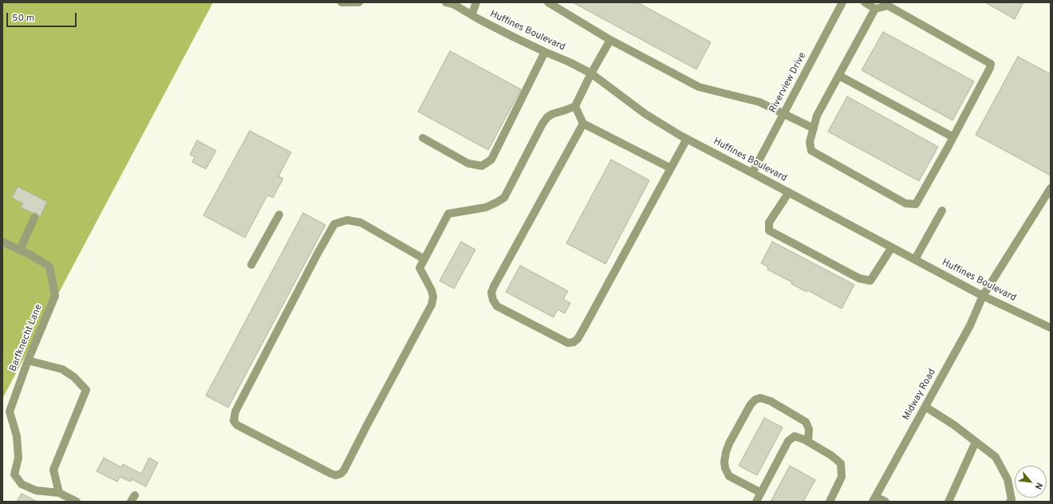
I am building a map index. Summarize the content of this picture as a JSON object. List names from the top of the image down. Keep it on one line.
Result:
{"streets":{"street":["Huffines Boulevard","Riverview Drive","Barfknecht Lane","Midway Road"]},"crossings":[["Huffines Boulevard","Riverview Drive"],["Huffines Boulevard","Midway Road"]],"scale_bar":"50 m","north":"bottom right"}
